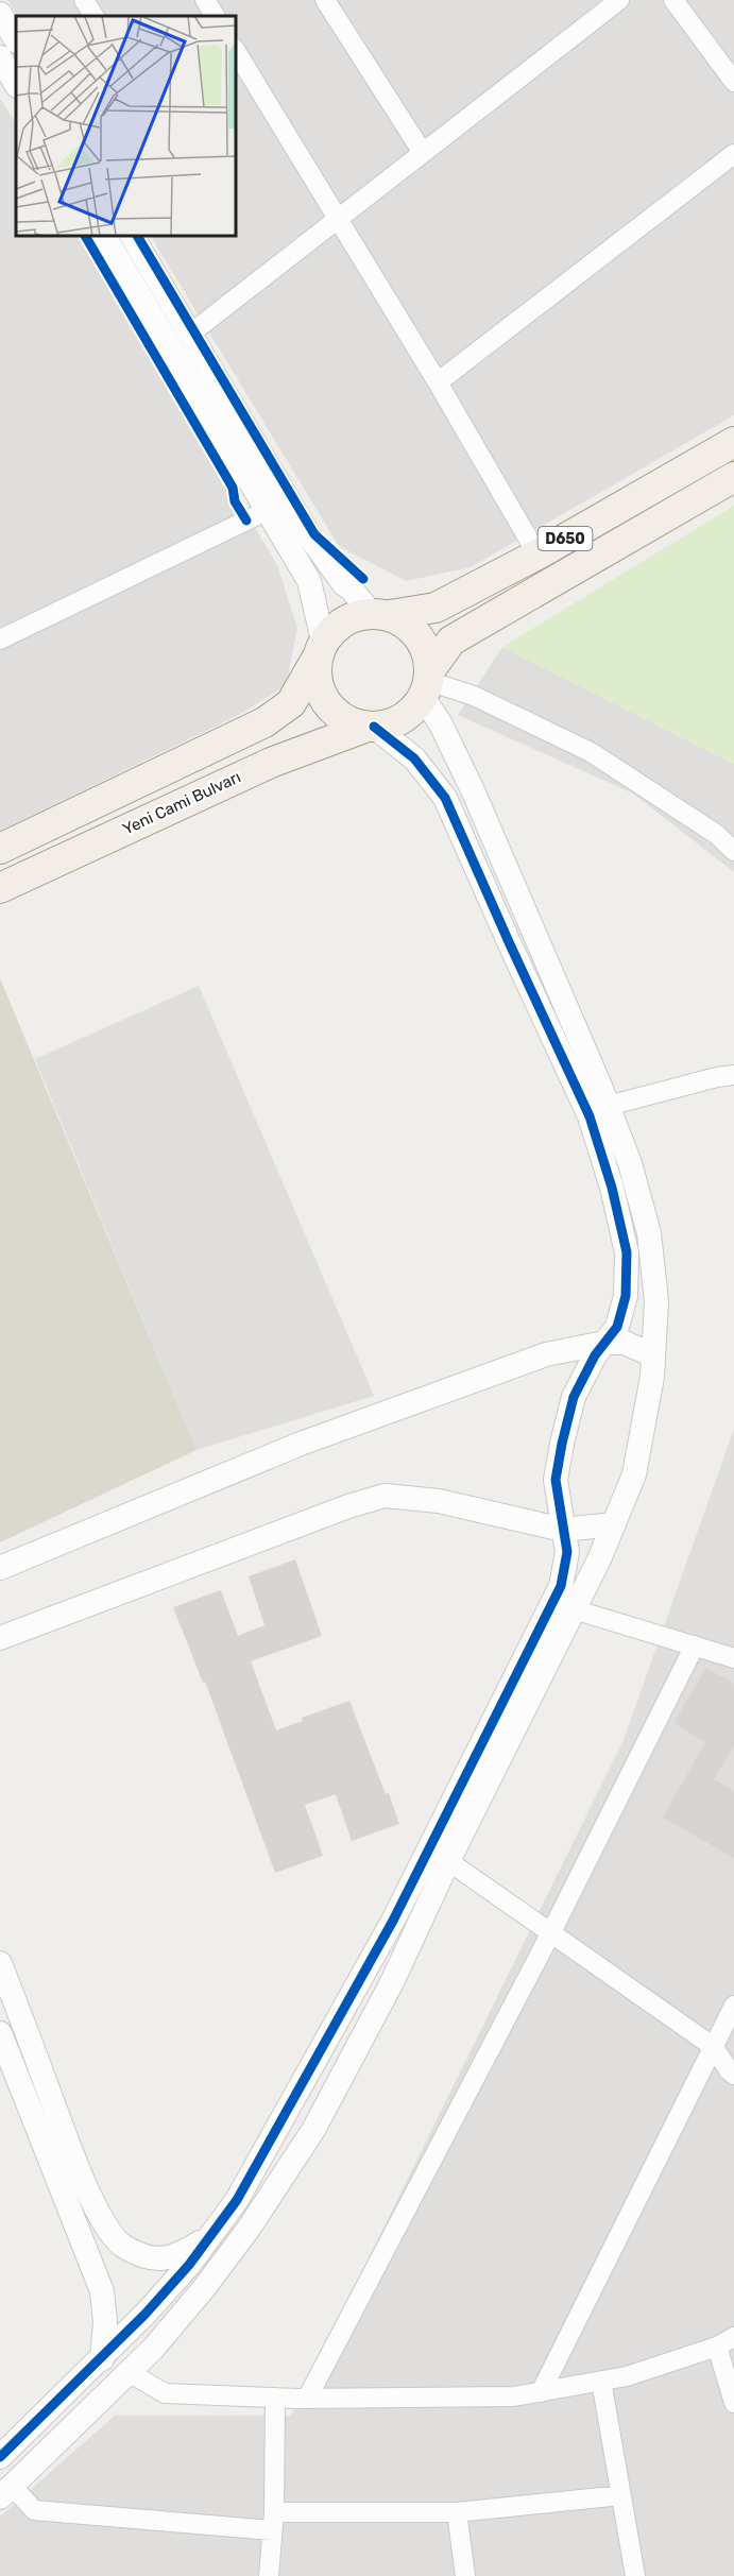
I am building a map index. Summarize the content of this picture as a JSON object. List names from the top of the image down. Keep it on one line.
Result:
{"streets":{"main road":["D650","Yeni Cami Bulvarı"]},"crossings":[["D650","Yeni Cami Bulvarı"]]}
